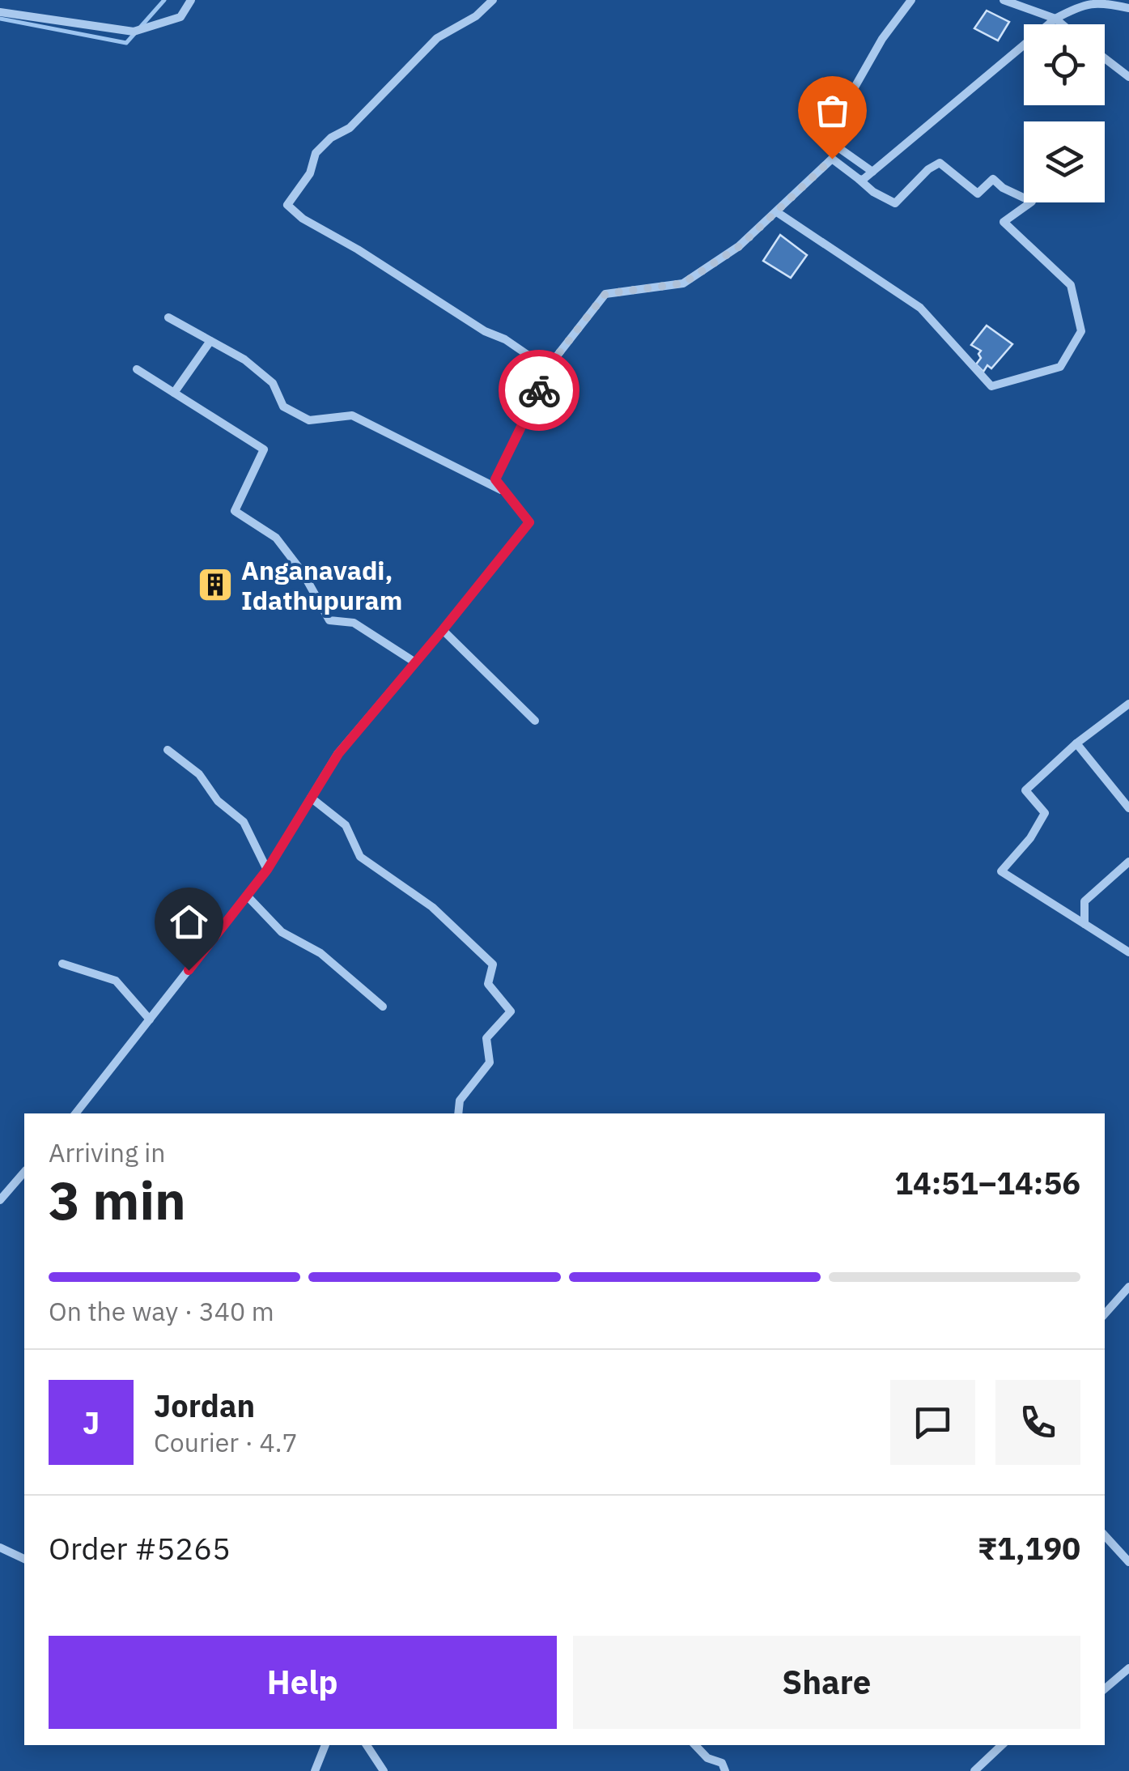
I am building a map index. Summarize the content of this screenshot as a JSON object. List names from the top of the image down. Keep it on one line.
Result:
{"places":{"building":["Anganavadi, Idathupuram"]},"page":{"heading":["3 min","Arriving in","14:51–14:56"],"panel":["Jordan","Courier · 4.7","Order #5265","₹1,190"],"bar":"On the way · 340 m","round":"J","buttons":["Help","Share"]}}
